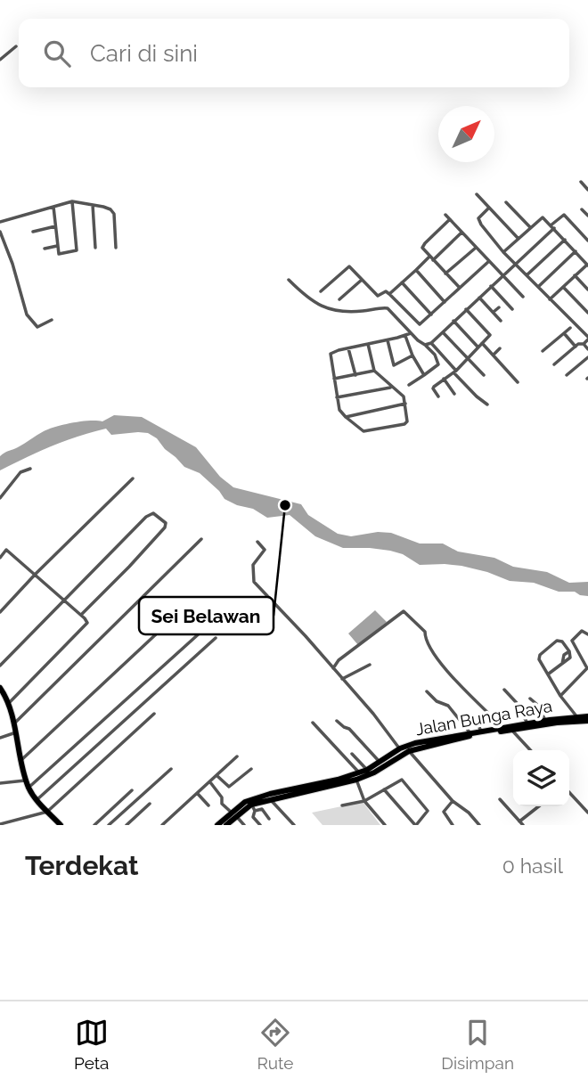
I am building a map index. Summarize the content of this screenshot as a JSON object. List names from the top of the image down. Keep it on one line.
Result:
{"streets":{"main road":["Jalan Bunga Raya"]},"places":["Sei Belawan"],"north":"top right","page":{"search":"Cari di sini","heading":["Terdekat","0 hasil"],"nav":["Peta","Rute","Disimpan"]}}
